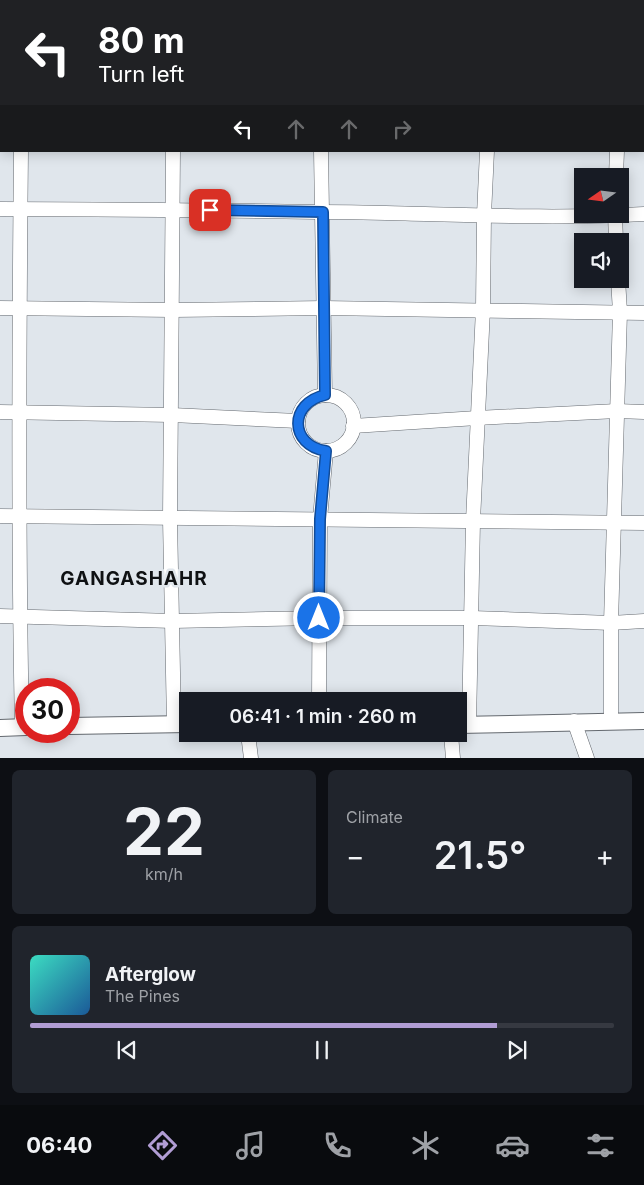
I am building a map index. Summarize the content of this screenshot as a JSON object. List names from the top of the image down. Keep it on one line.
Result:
{"districts":["GANGASHAHR"],"north":"left","page":{"turn":["80 m","Turn left"],"limit":"30","trip":"06:41 · 1 min · 260 m","tile":[["22","km/h"],"Climate"],"heat":["−","21.5°","+"],"song":["Afterglow","The Pines"],"tabs":"06:40"}}
